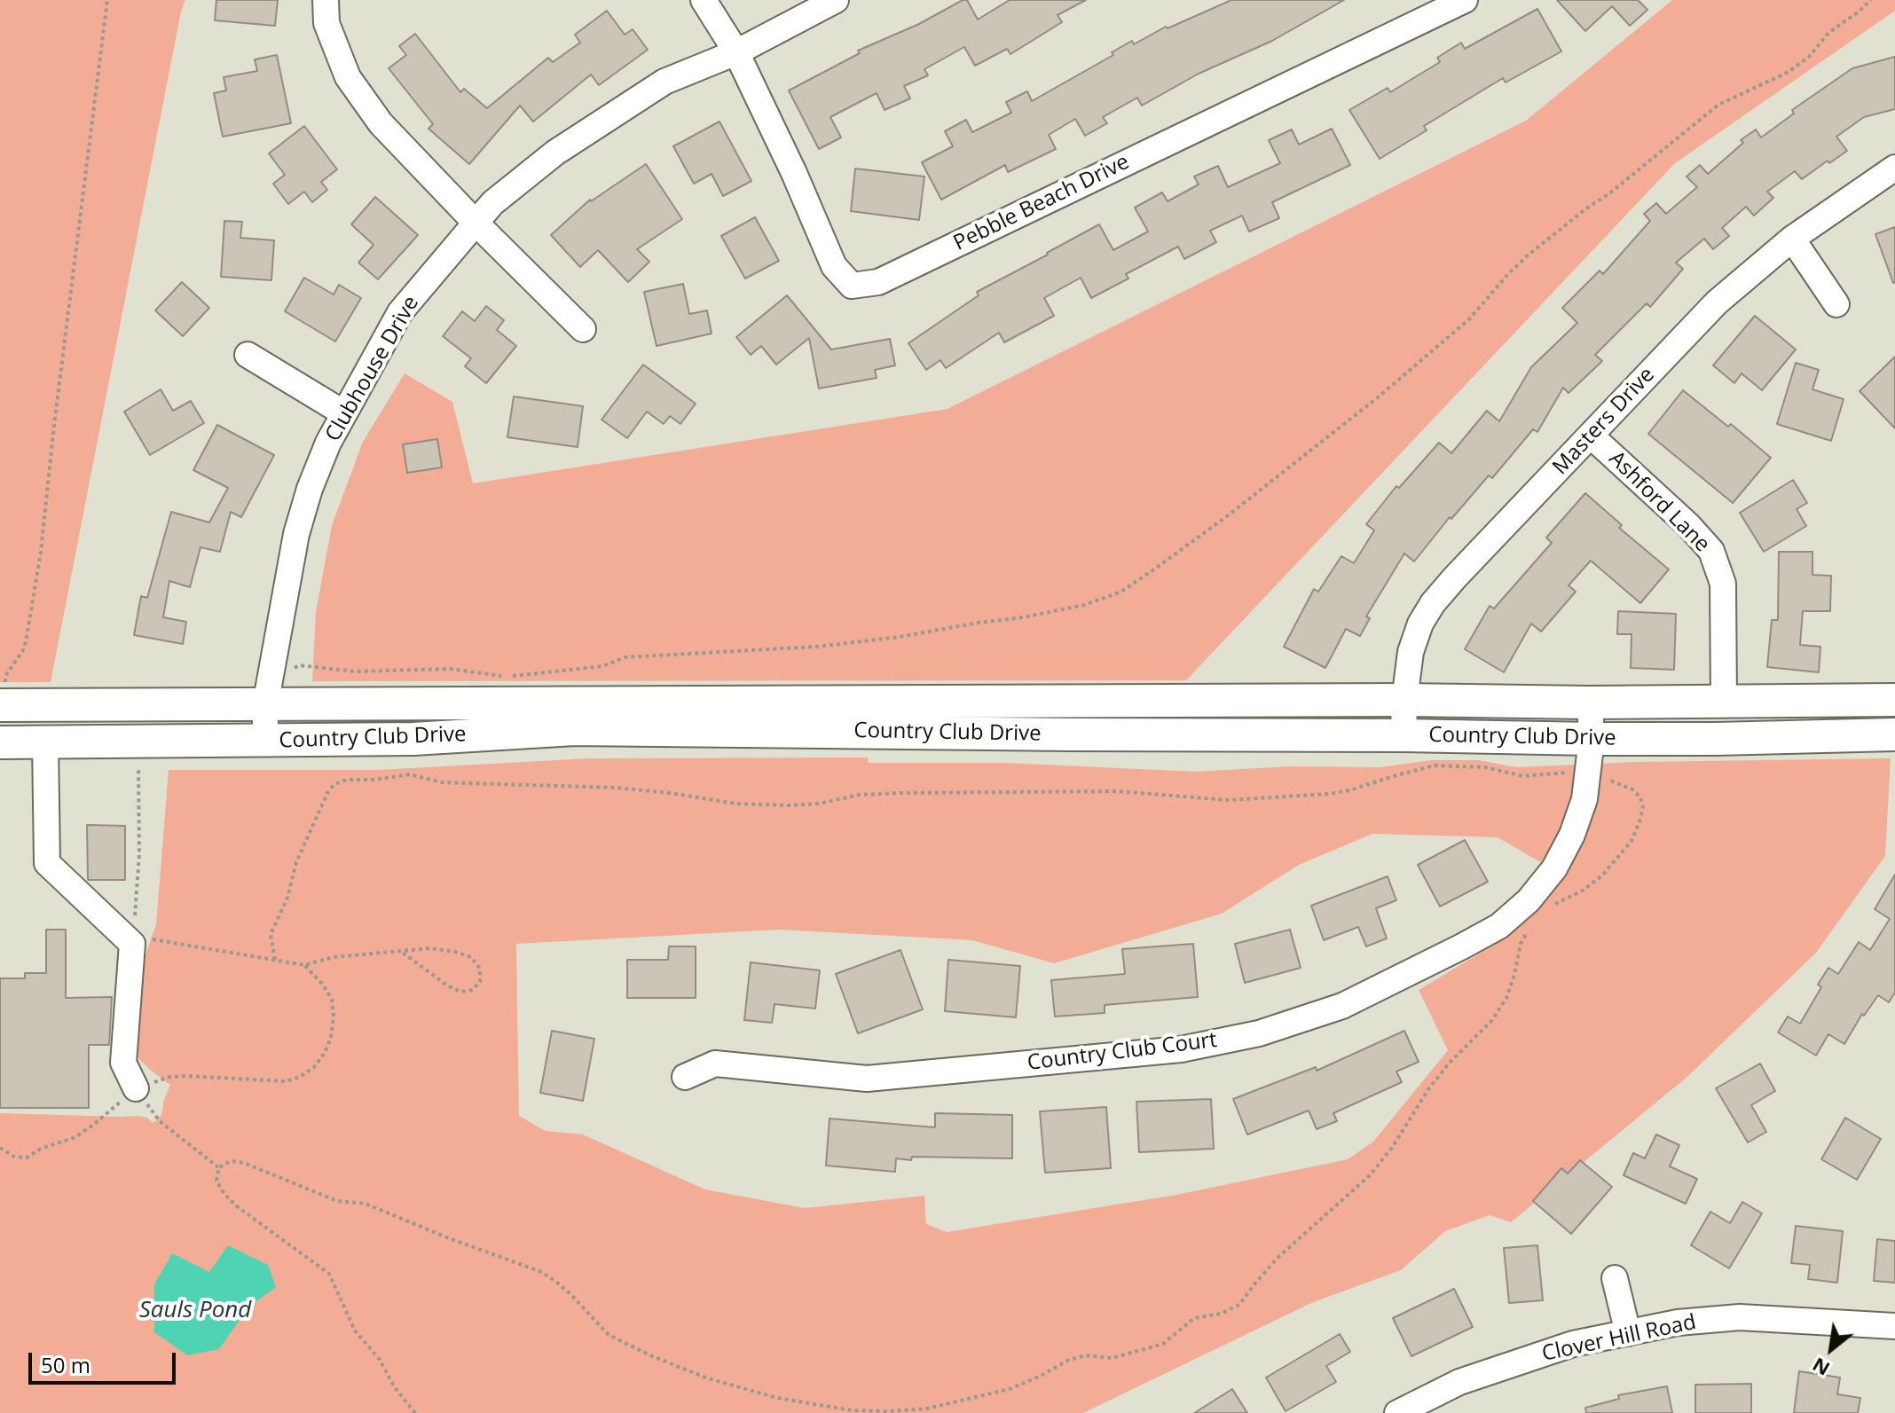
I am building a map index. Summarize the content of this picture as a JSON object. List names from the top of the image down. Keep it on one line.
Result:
{"streets":{"main road":["Country Club Drive"],"street":["Pebble Beach Drive","Clubhouse Drive","Masters Drive","Ashford Lane","Country Club Court","Clover Hill Road"]},"crossings":[["Pebble Beach Drive","Clubhouse Drive"],["Clubhouse Drive","Country Club Drive"],["Masters Drive","Ashford Lane"],["Masters Drive","Country Club Drive"],["Ashford Lane","Country Club Drive"],["Country Club Drive","Country Club Court"]],"water":["Sauls Pond"],"scale_bar":"50 m","north":"bottom left"}
